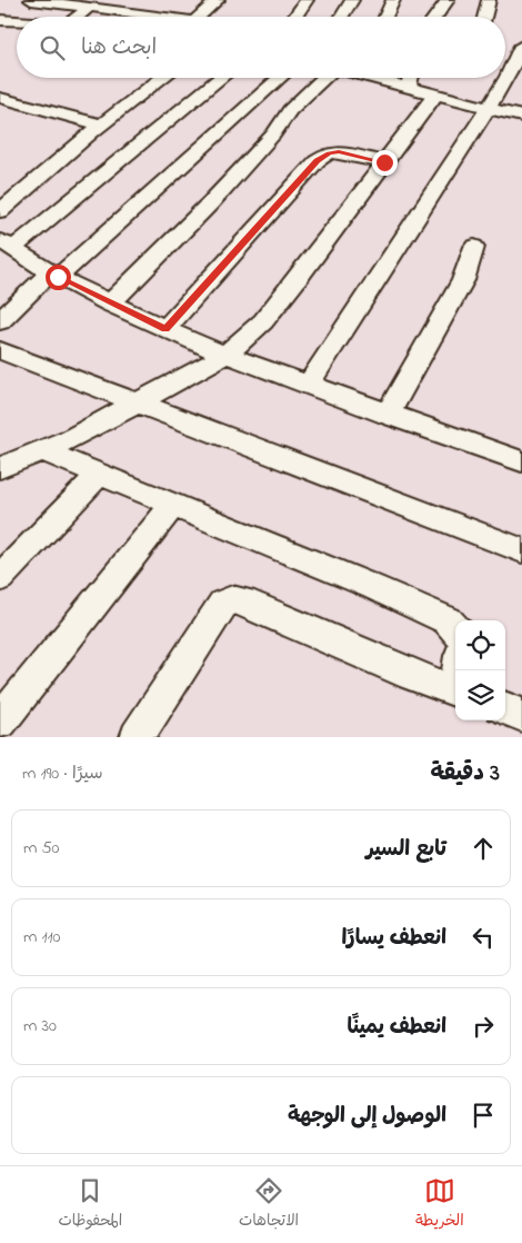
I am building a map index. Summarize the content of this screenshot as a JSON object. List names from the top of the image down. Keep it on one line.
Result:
{"page":{"search":"ابحث هنا","heading":["3 دقيقة","سيرًا · 190 m"],"list":[["تابع السير","50 m"],["انعطف يسارًا","110 m"],["انعطف يمينًا","30 m"],"الوصول إلى الوجهة"],"nav":["الخريطة","الاتجاهات","المحفوظات"]}}
